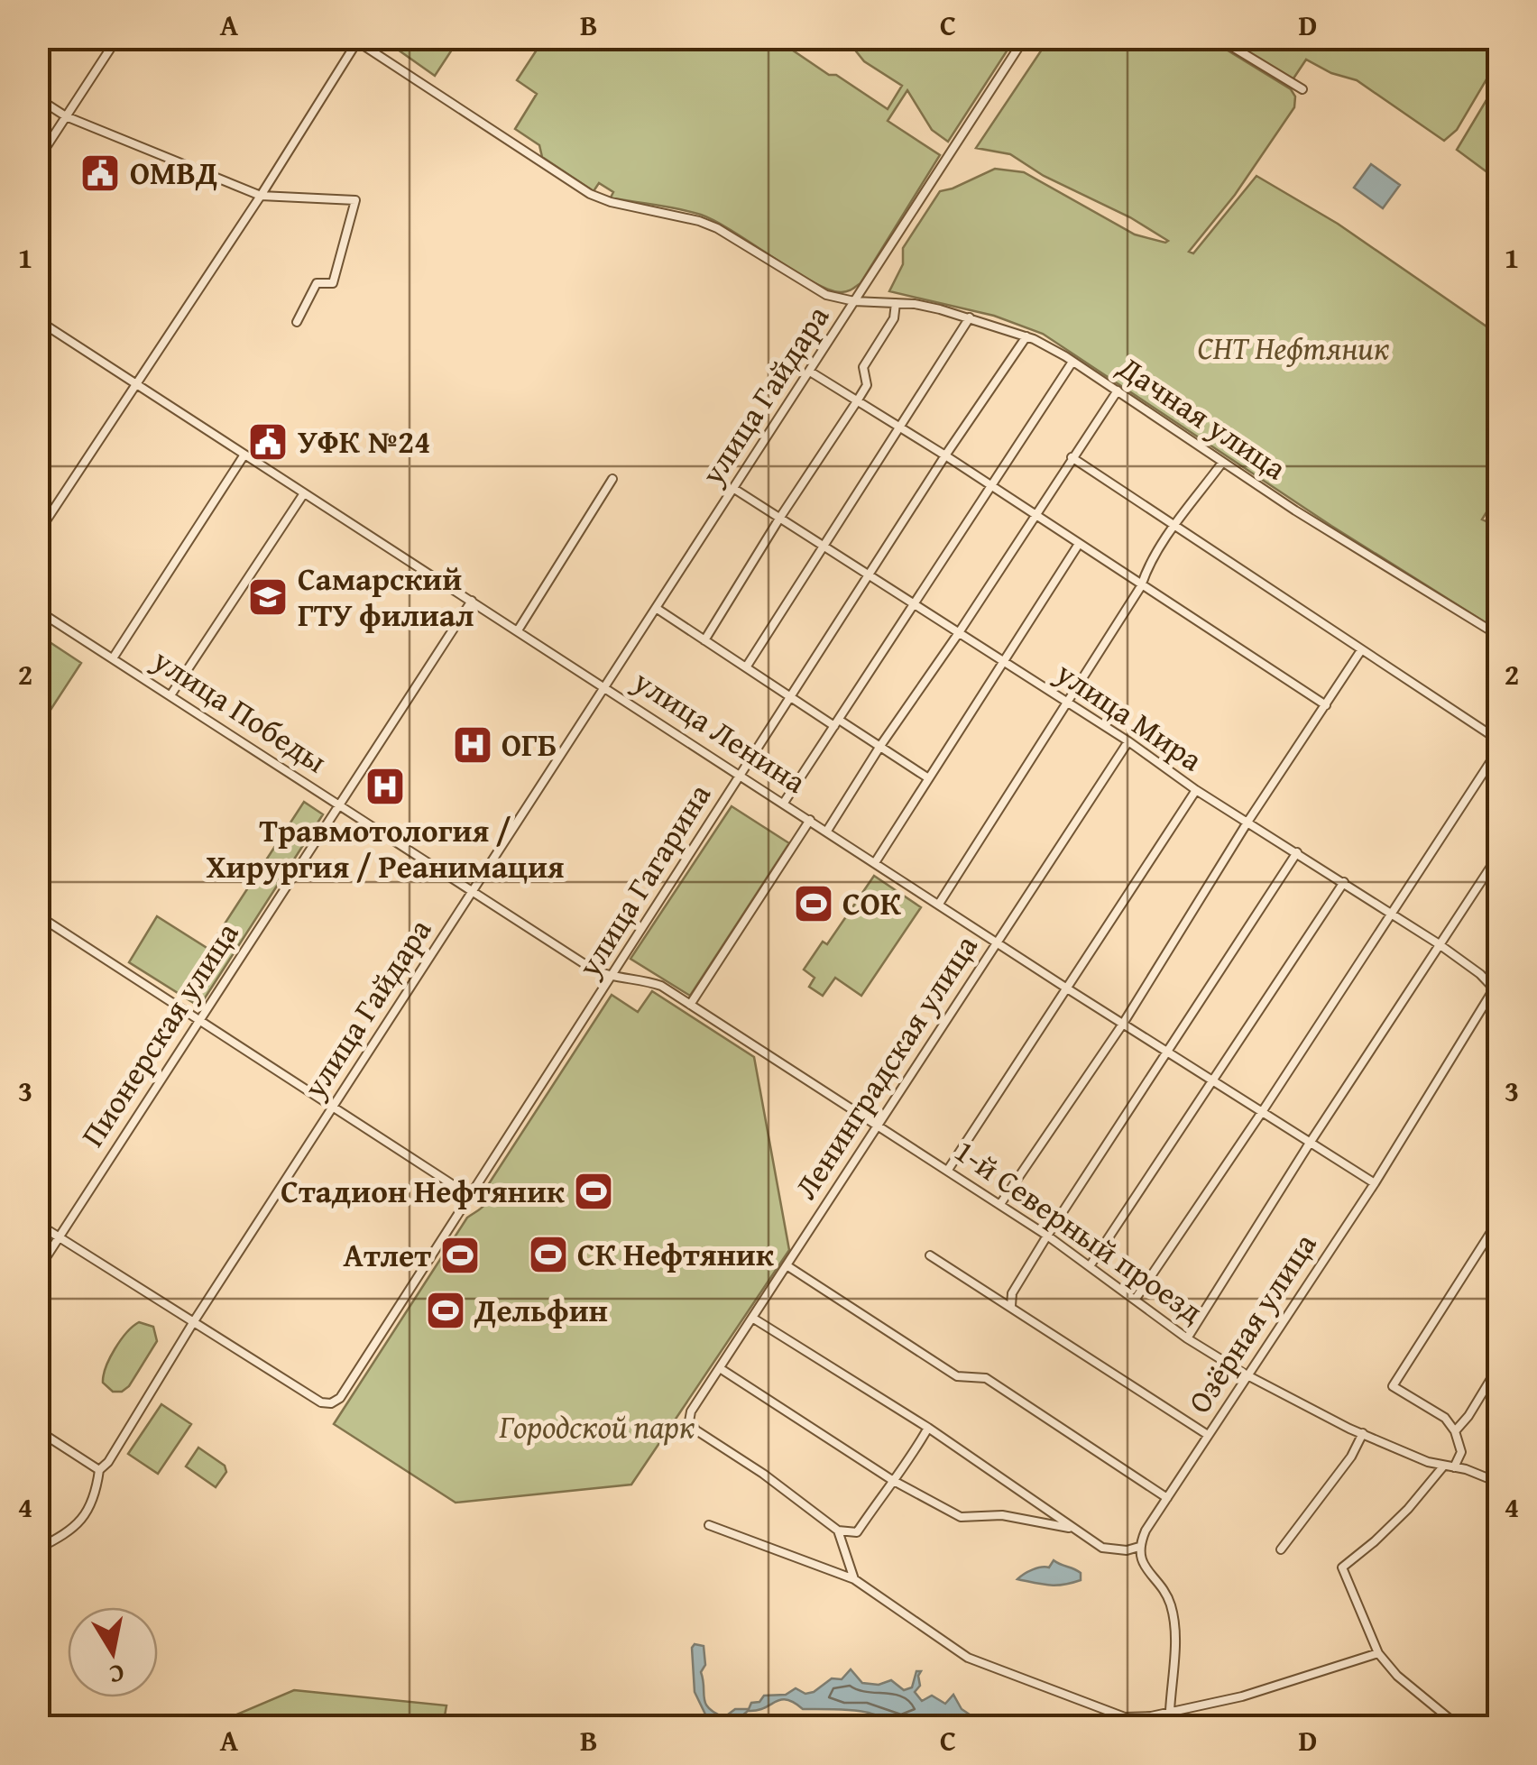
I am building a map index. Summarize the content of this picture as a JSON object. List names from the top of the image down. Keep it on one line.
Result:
{"streets":{"street":["улица Гайдара","Дачная улица","улица Победы","улица Мира","улица Ленина","улица Гагарина","Пионерская улица","Ленинградская улица","1-й Северный проезд","Озёрная улица"]},"crossings":[["улица Гайдара","Дачная улица"],["улица Гайдара","улица Победы"],["улица Гайдара","улица Мира"],["улица Гайдара","улица Ленина"],["улица Гайдара","улица Гагарина"],["Дачная улица","улица Гагарина"],["улица Победы","улица Гагарина"],["улица Победы","Пионерская улица"],["улица Победы","Ленинградская улица"],["улица Победы","1-й Северный проезд"],["улица Мира","улица Гагарина"],["улица Мира","Ленинградская улица"],["улица Мира","Озёрная улица"],["улица Ленина","улица Гагарина"],["улица Ленина","Пионерская улица"],["улица Ленина","Ленинградская улица"],["улица Ленина","Озёрная улица"],["Ленинградская улица","1-й Северный проезд"],["1-й Северный проезд","Озёрная улица"]],"parks":["СНТ Нефтяник","Городской парк"],"places":{"public building":["ОМВД","УФК №24"],"school or university":["Самарский ГТУ филиал"],"hospital":["ОГБ","Травмотология / Хирургия / Реанимация"],"sports":["СОК","Стадион Нефтяник","СК Нефтяник","Атлет","Дельфин"]},"north":"bottom","grid":{"columns":["A","B","C","D"],"rows":["1","2","3","4"]}}
